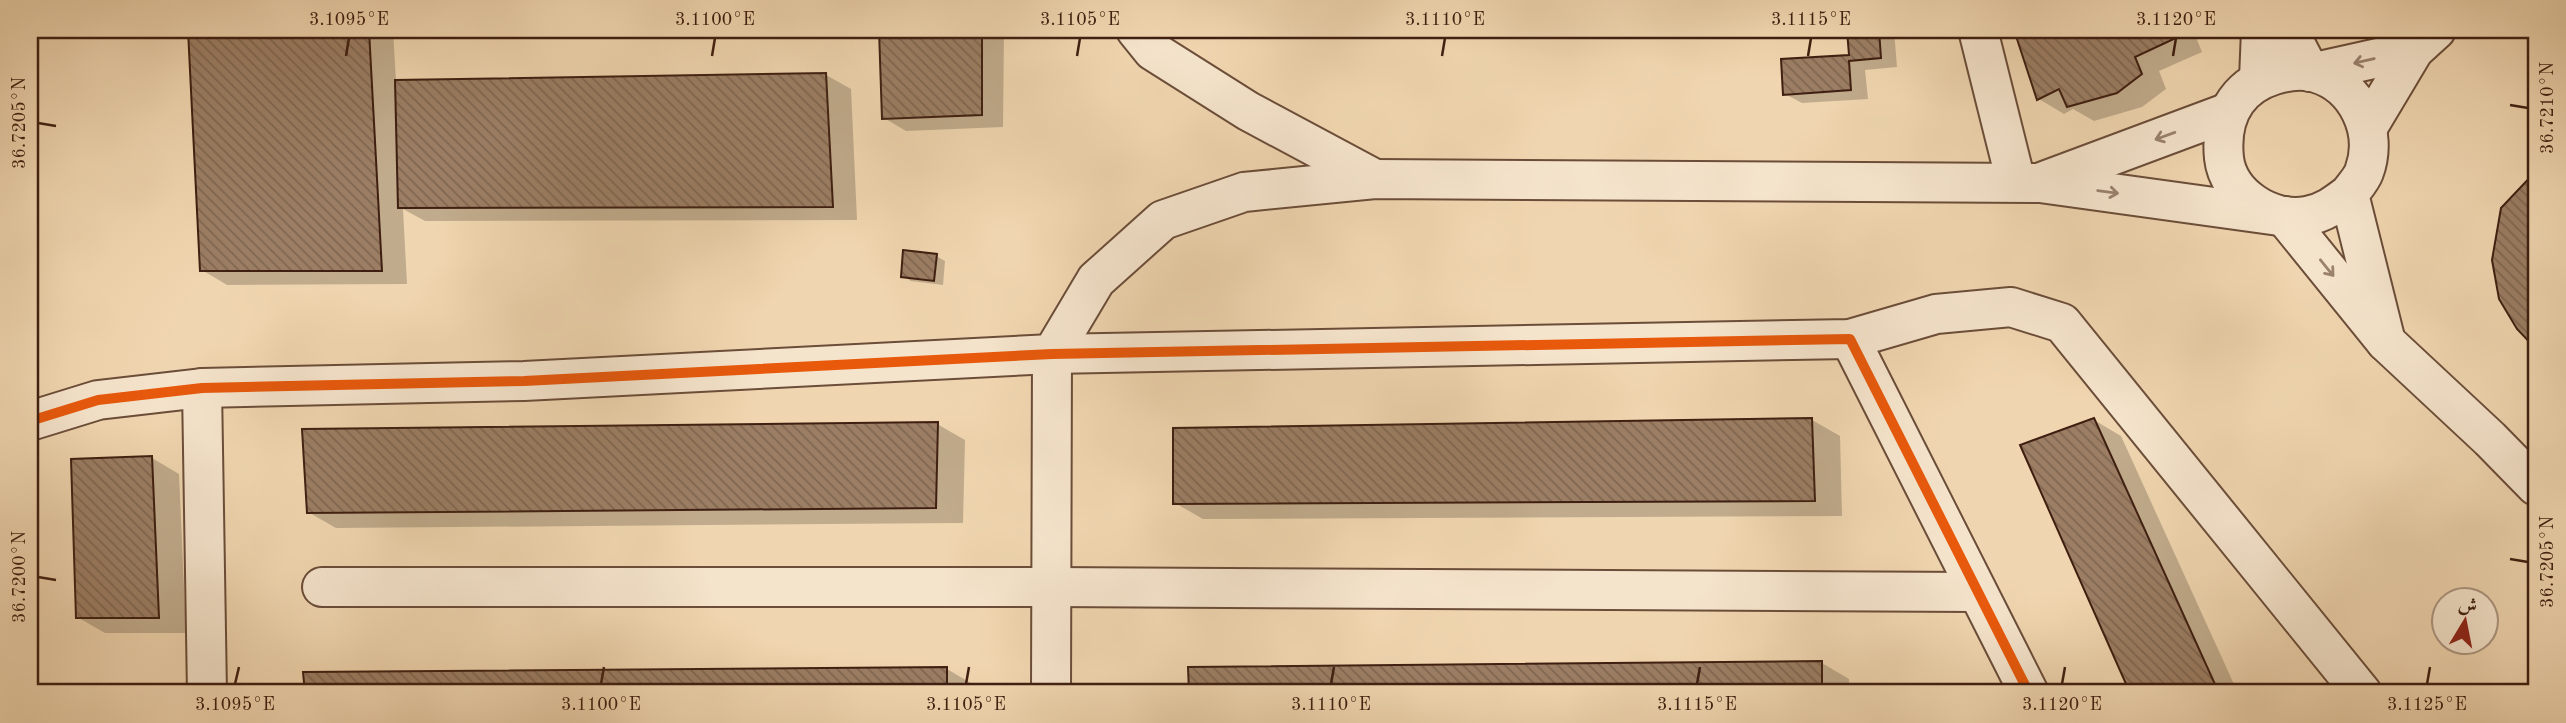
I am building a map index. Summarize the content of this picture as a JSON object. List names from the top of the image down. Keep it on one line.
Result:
{"north":"top","coordinates":["3.1095°E","3.1100°E","3.1105°E","3.1110°E","3.1115°E","3.1120°E","36.7210°N","36.7205°N","36.7200°N","3.1125°E"]}
